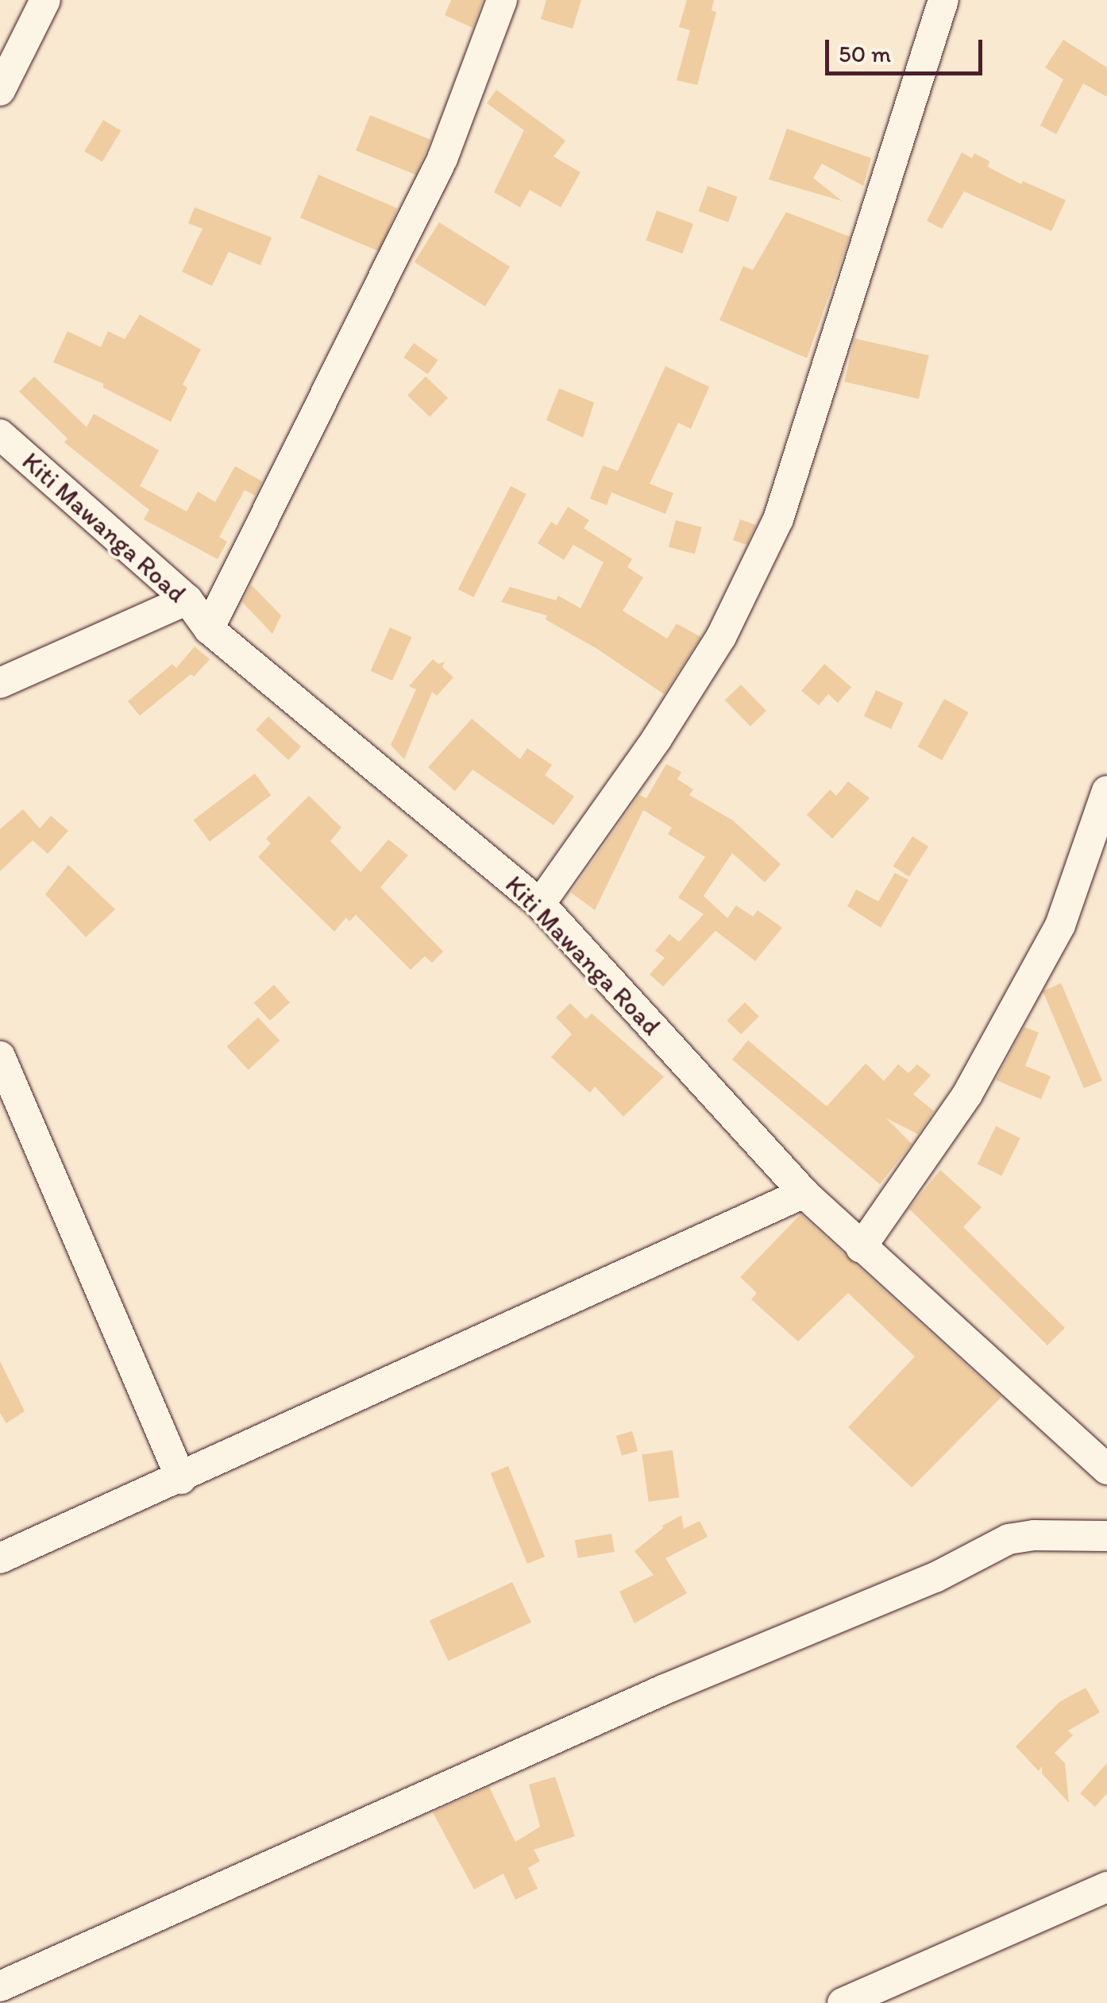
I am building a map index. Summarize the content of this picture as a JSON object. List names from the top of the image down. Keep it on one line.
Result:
{"streets":{"street":["Kiti Mawanga Road"]},"scale_bar":"50 m"}
